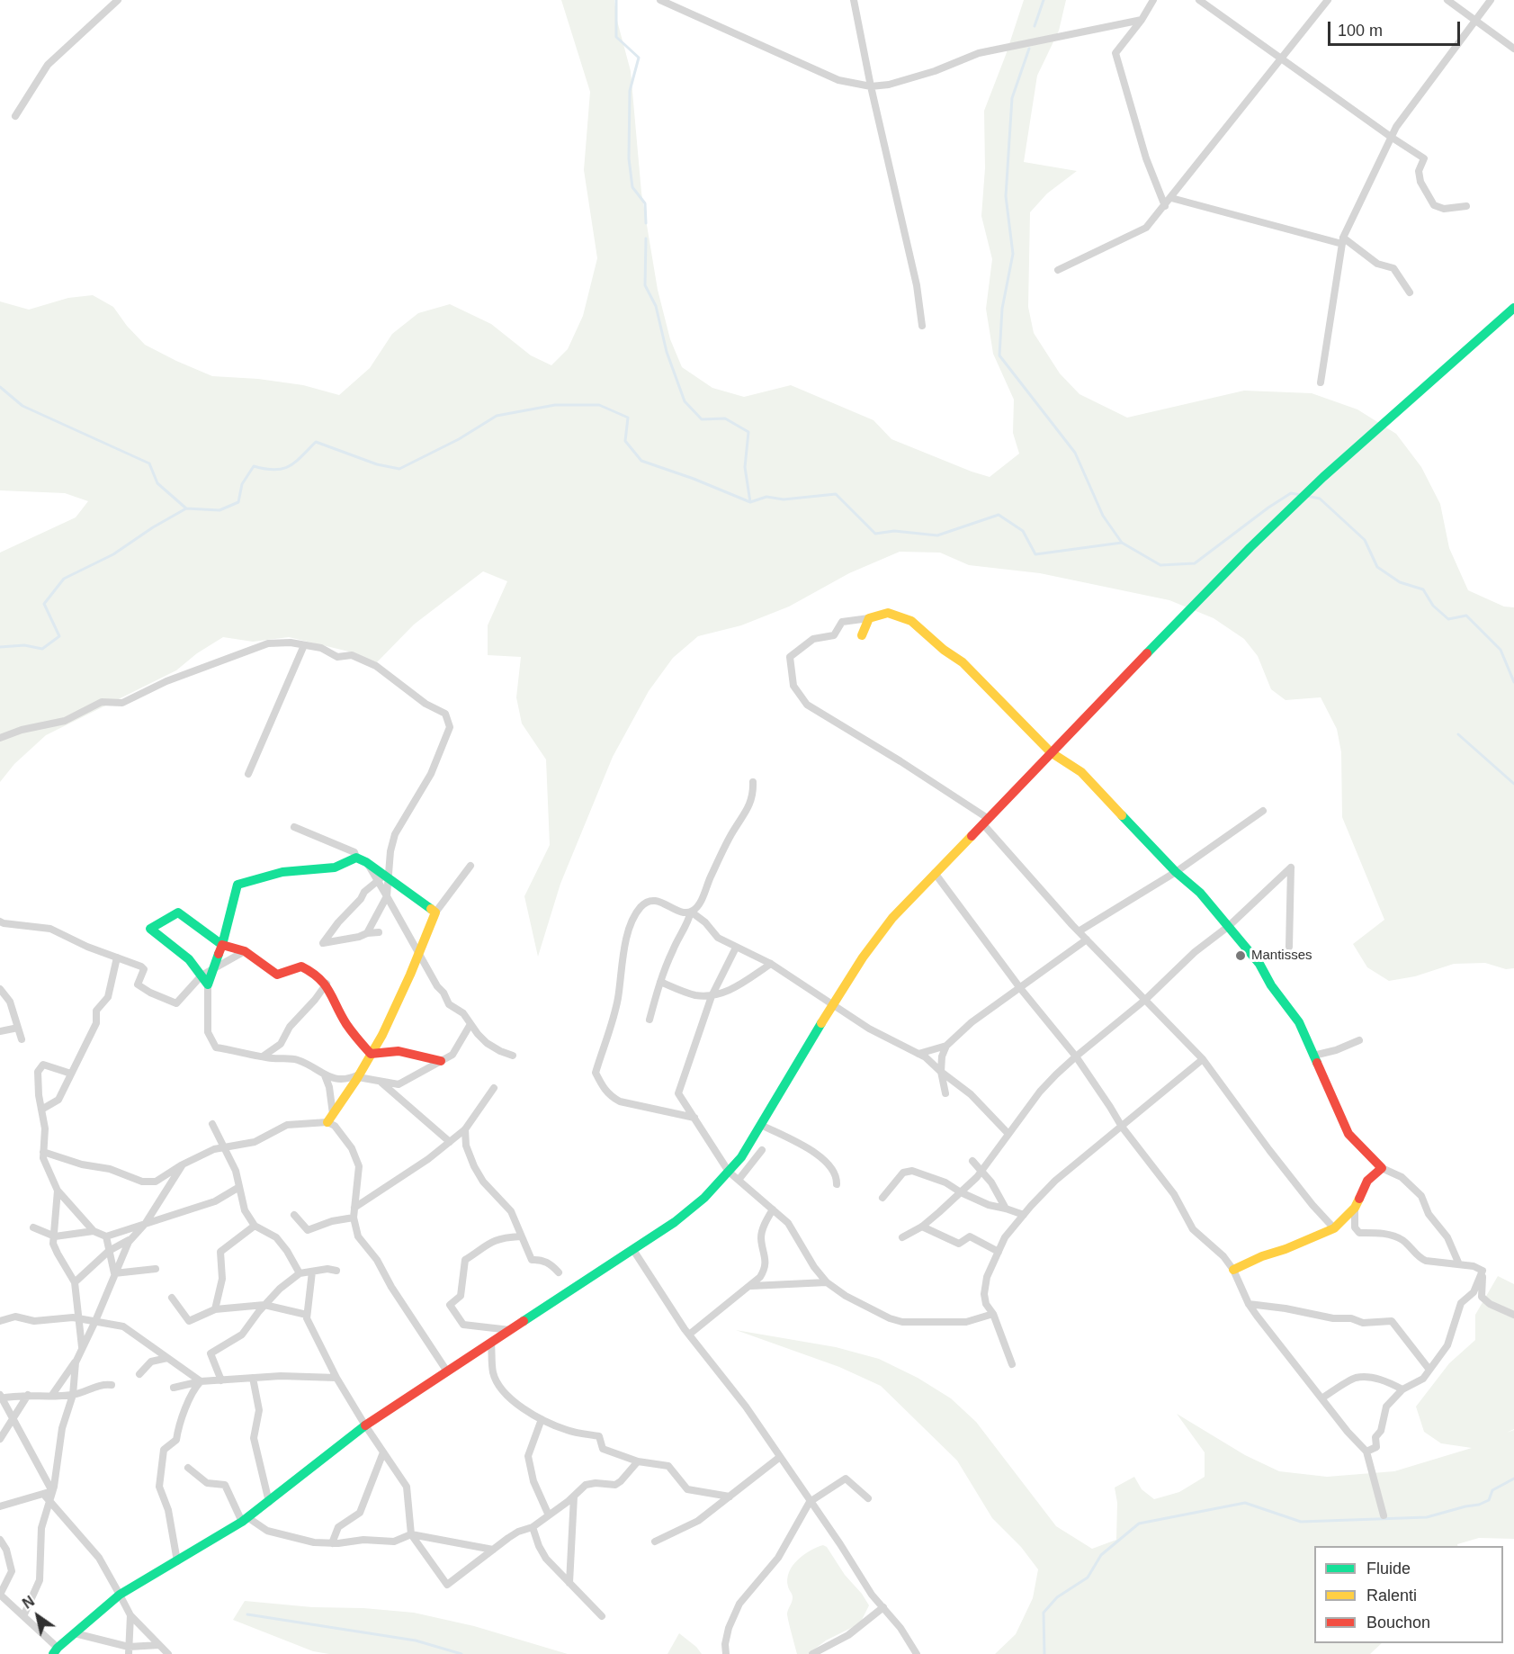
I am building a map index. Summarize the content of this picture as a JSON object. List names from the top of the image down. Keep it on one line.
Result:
{"places":["Mantisses"],"legend":["Fluide","Ralenti","Bouchon"],"scale_bar":"100 m","north":"top left"}
